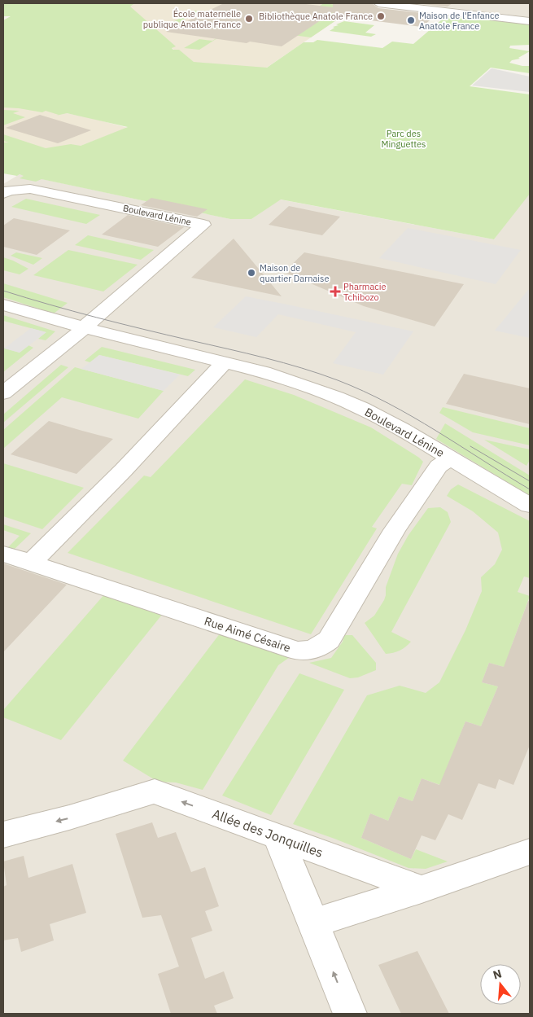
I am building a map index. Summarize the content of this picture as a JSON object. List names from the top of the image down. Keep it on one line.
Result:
{"streets":{"street":["Boulevard Lénine","Rue Aimé Césaire","Allée des Jonquilles"]},"crossings":[["Boulevard Lénine","Rue Aimé Césaire"]],"one_way":["Allée des Jonquilles"],"parks":["Parc des Minguettes"],"places":{"other":["Bibliothèque Anatole France","École maternelle publique Anatole France","Maison de l'Enfance Anatole France","Maison de quartier Darnaise"],"health":["Pharmacie Tchibozo"]},"north":"top"}
